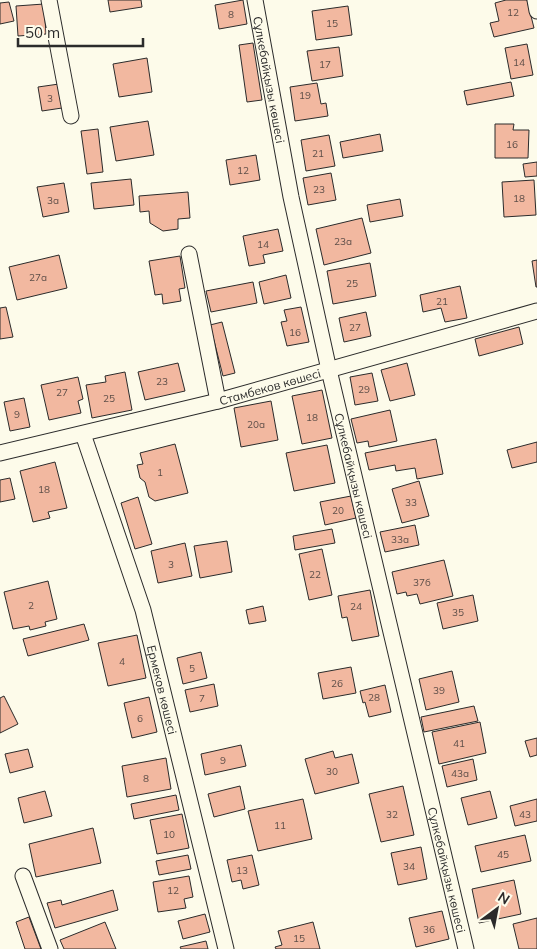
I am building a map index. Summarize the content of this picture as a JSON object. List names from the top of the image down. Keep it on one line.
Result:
{"streets":{"street":["Сұлкебайқызы көшесі","Стамбеков көшесі","Ермеков көшесі"]},"crossings":[["Сұлкебайқызы көшесі","Стамбеков көшесі"],["Стамбеков көшесі","Ермеков көшесі"]],"house_numbers":["12","8","15","14","17","19","3","16","21","12","23","18","3а","23а","14","27а","25","21","27","16","23","29","27","25","9","18","20а","1","18","33","20","33а","3","22","37б","2","24","35","4","5","26","39","28","7","6","41","9","30","43а","8","32","43","11","10","45","34","13","12","36","15"],"scale_bar":"50 m","north":"top right"}
